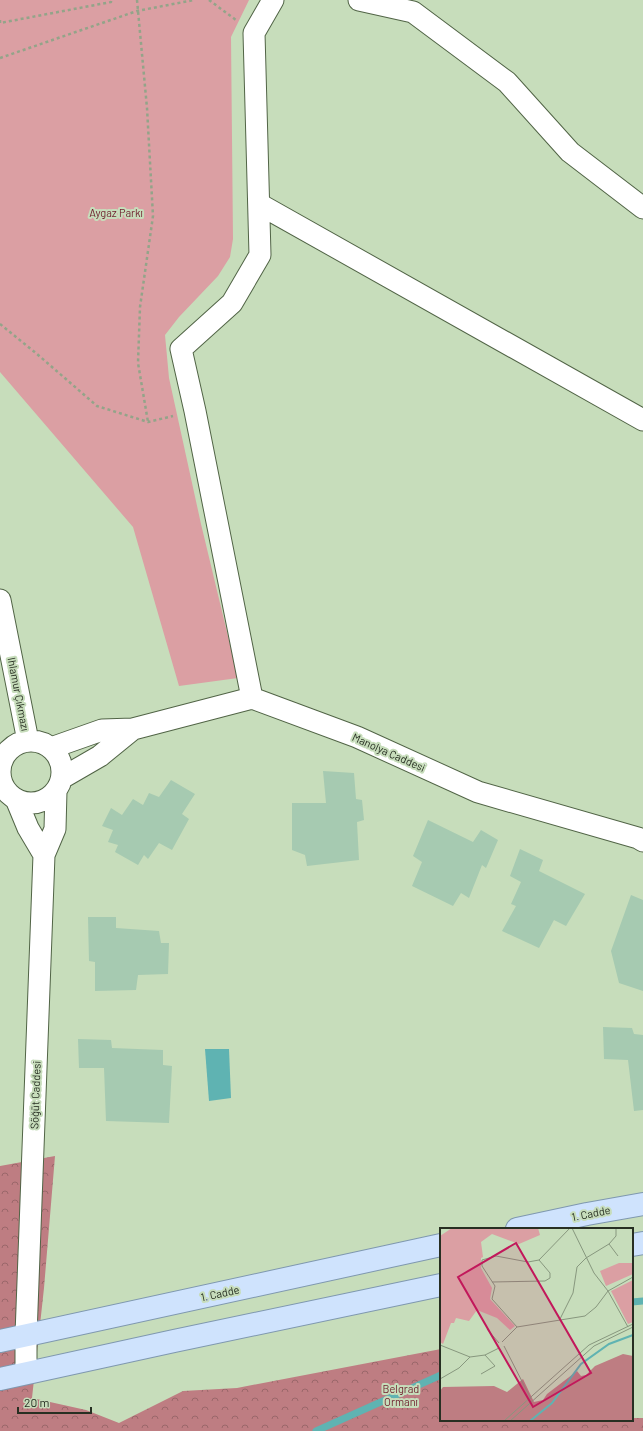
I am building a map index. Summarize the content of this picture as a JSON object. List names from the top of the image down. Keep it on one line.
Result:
{"streets":{"main road":["1. Cadde"],"street":["Ihlamur Çıkmazı","Manolya Caddesi","Söğüt Caddesi"]},"crossings":[["Söğüt Caddesi","1. Cadde"]],"parks":["Aygaz Parkı","Belgrad Ormanı"],"scale_bar":"20 m"}
